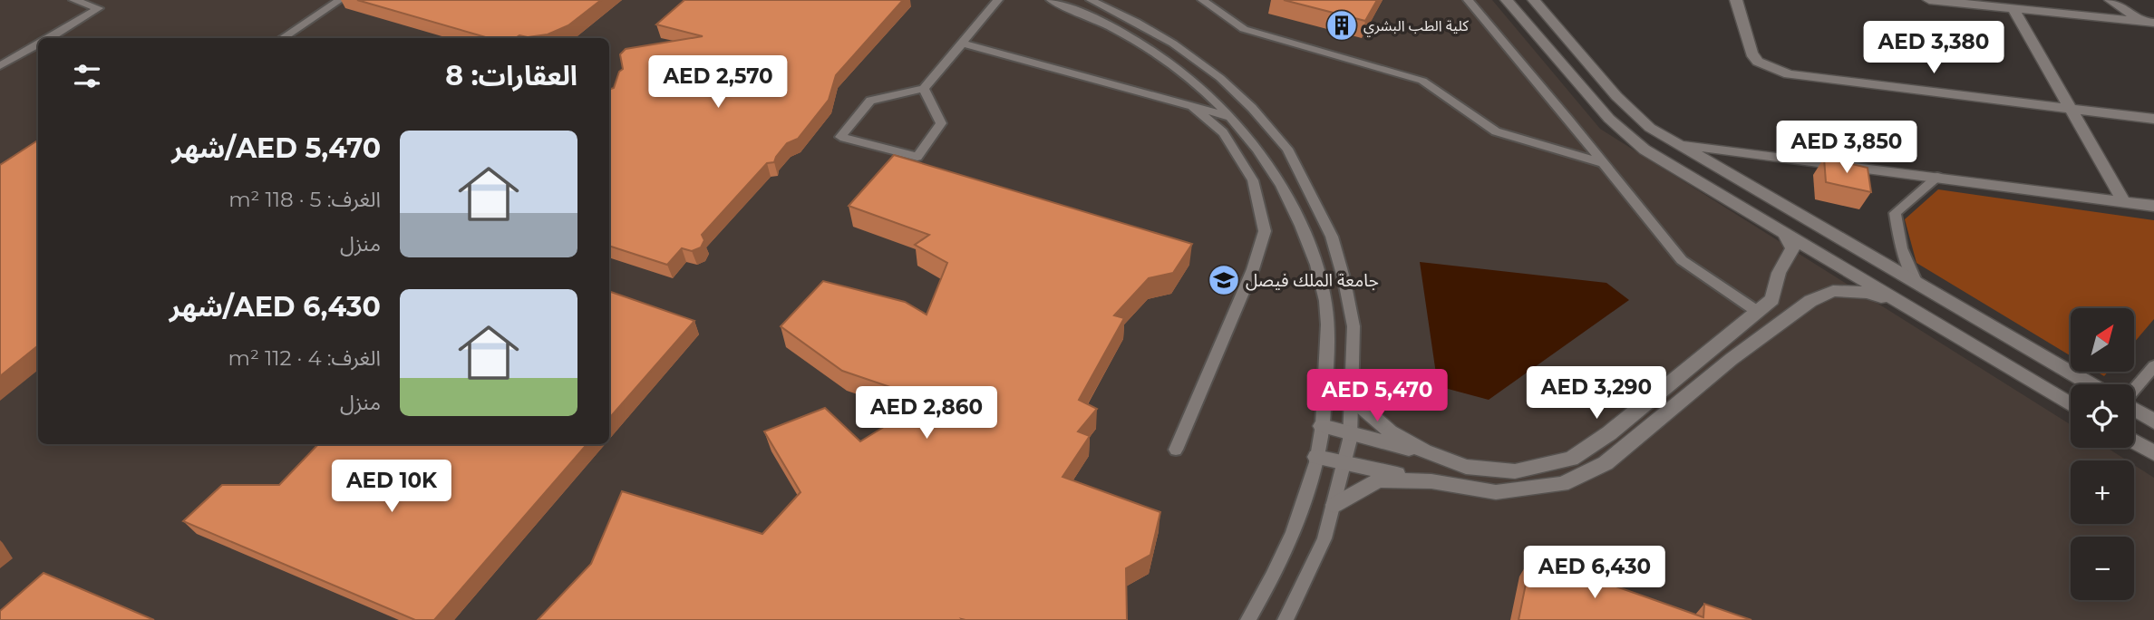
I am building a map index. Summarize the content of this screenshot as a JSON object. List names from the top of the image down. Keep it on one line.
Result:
{"places":{"building":["كلية الطب البشري"],"school or university":["جامعة الملك فيصل"]},"north":"top right","page":{"price":["AED 3,380","AED 2,570","AED 3,850","AED 3,290","AED 5,470","AED 2,860","AED 10K","AED 6,430"],"heading":"العقارات: 8","list":[{"name":"AED 5,470/شهر","note":"الغرف: 5 · 118 m² · منزل"},{"name":"AED 6,430/شهر","note":"الغرف: 4 · 112 m² · منزل"}],"map_buttons":["+","−"]}}
